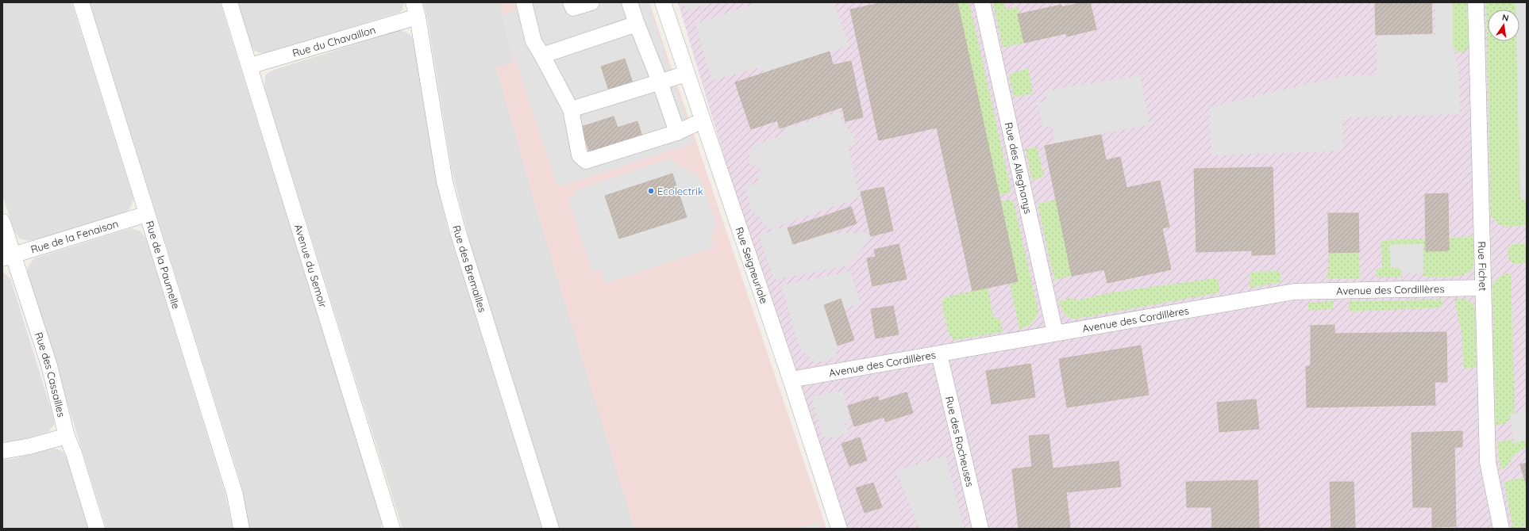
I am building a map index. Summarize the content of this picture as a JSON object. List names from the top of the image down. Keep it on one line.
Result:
{"streets":{"street":["Rue du Chavaillon","Rue des Alleghanys","Rue de la Fenaison","Rue de la Paumelle","Avenue du Semoir","Rue Seigneuriale","Rue Fichet","Rue des Bremailles","Avenue des Cordillères","Rue des Cassailles","Rue des Rocheuses"]},"crossings":[["Rue du Chavaillon","Avenue du Semoir"],["Rue du Chavaillon","Rue des Bremailles"],["Rue des Alleghanys","Avenue des Cordillères"],["Rue de la Fenaison","Rue de la Paumelle"],["Rue de la Fenaison","Rue des Cassailles"],["Rue Seigneuriale","Avenue des Cordillères"],["Rue Fichet","Avenue des Cordillères"],["Avenue des Cordillères","Rue des Rocheuses"]],"places":["Ecolectrik"],"north":"top"}
